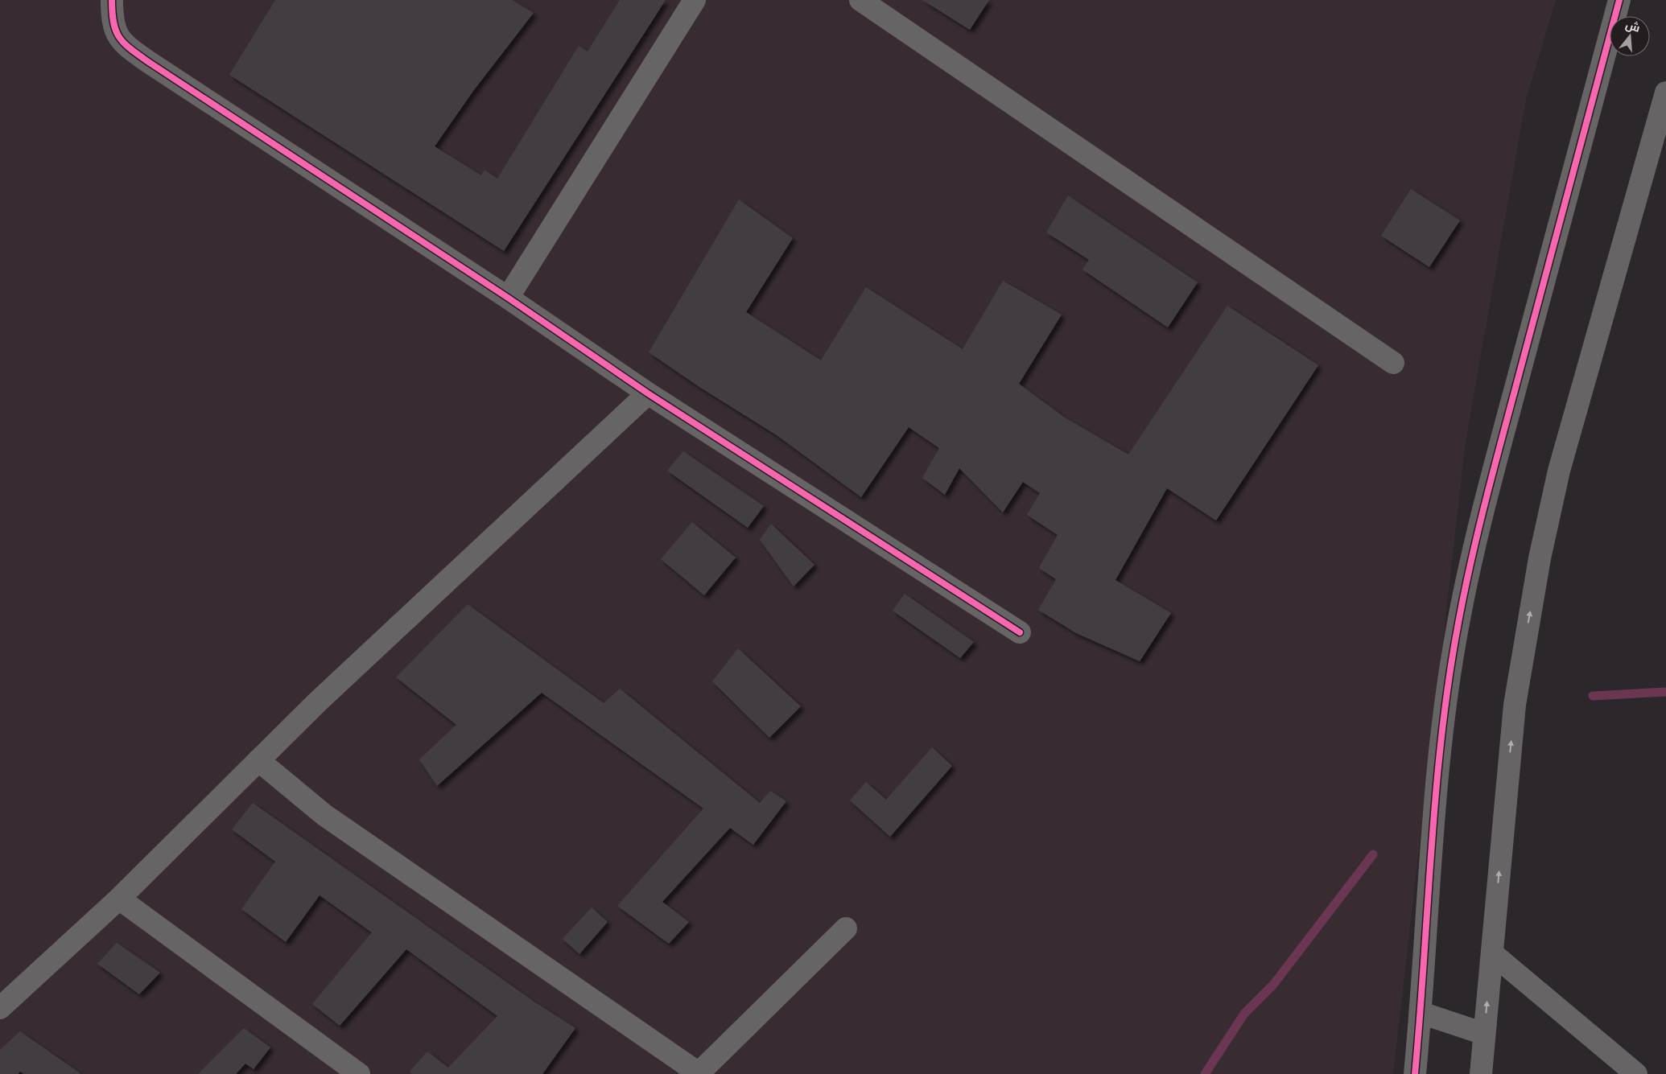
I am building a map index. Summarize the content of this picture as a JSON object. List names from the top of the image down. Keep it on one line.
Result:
{"north":"top"}
